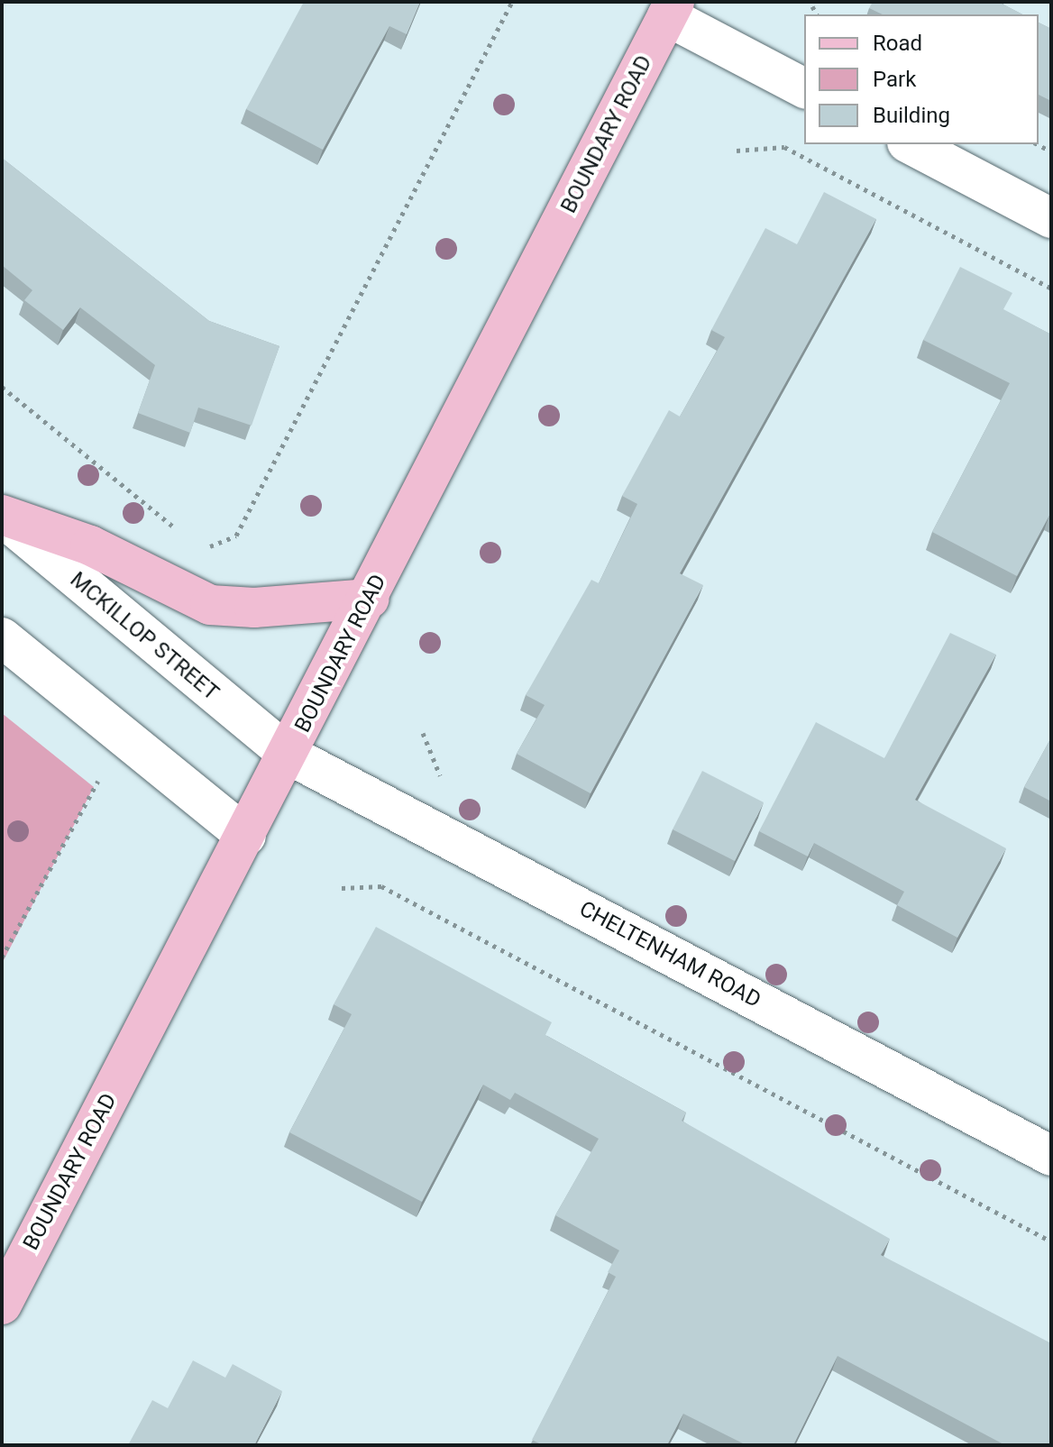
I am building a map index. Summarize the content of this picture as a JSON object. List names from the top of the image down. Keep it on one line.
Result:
{"streets":{"main road":["BOUNDARY ROAD"],"street":["MCKILLOP STREET","CHELTENHAM ROAD"]},"crossings":[["BOUNDARY ROAD","MCKILLOP STREET"],["BOUNDARY ROAD","CHELTENHAM ROAD"],["MCKILLOP STREET","CHELTENHAM ROAD"]],"legend":["Road","Park","Building"]}
